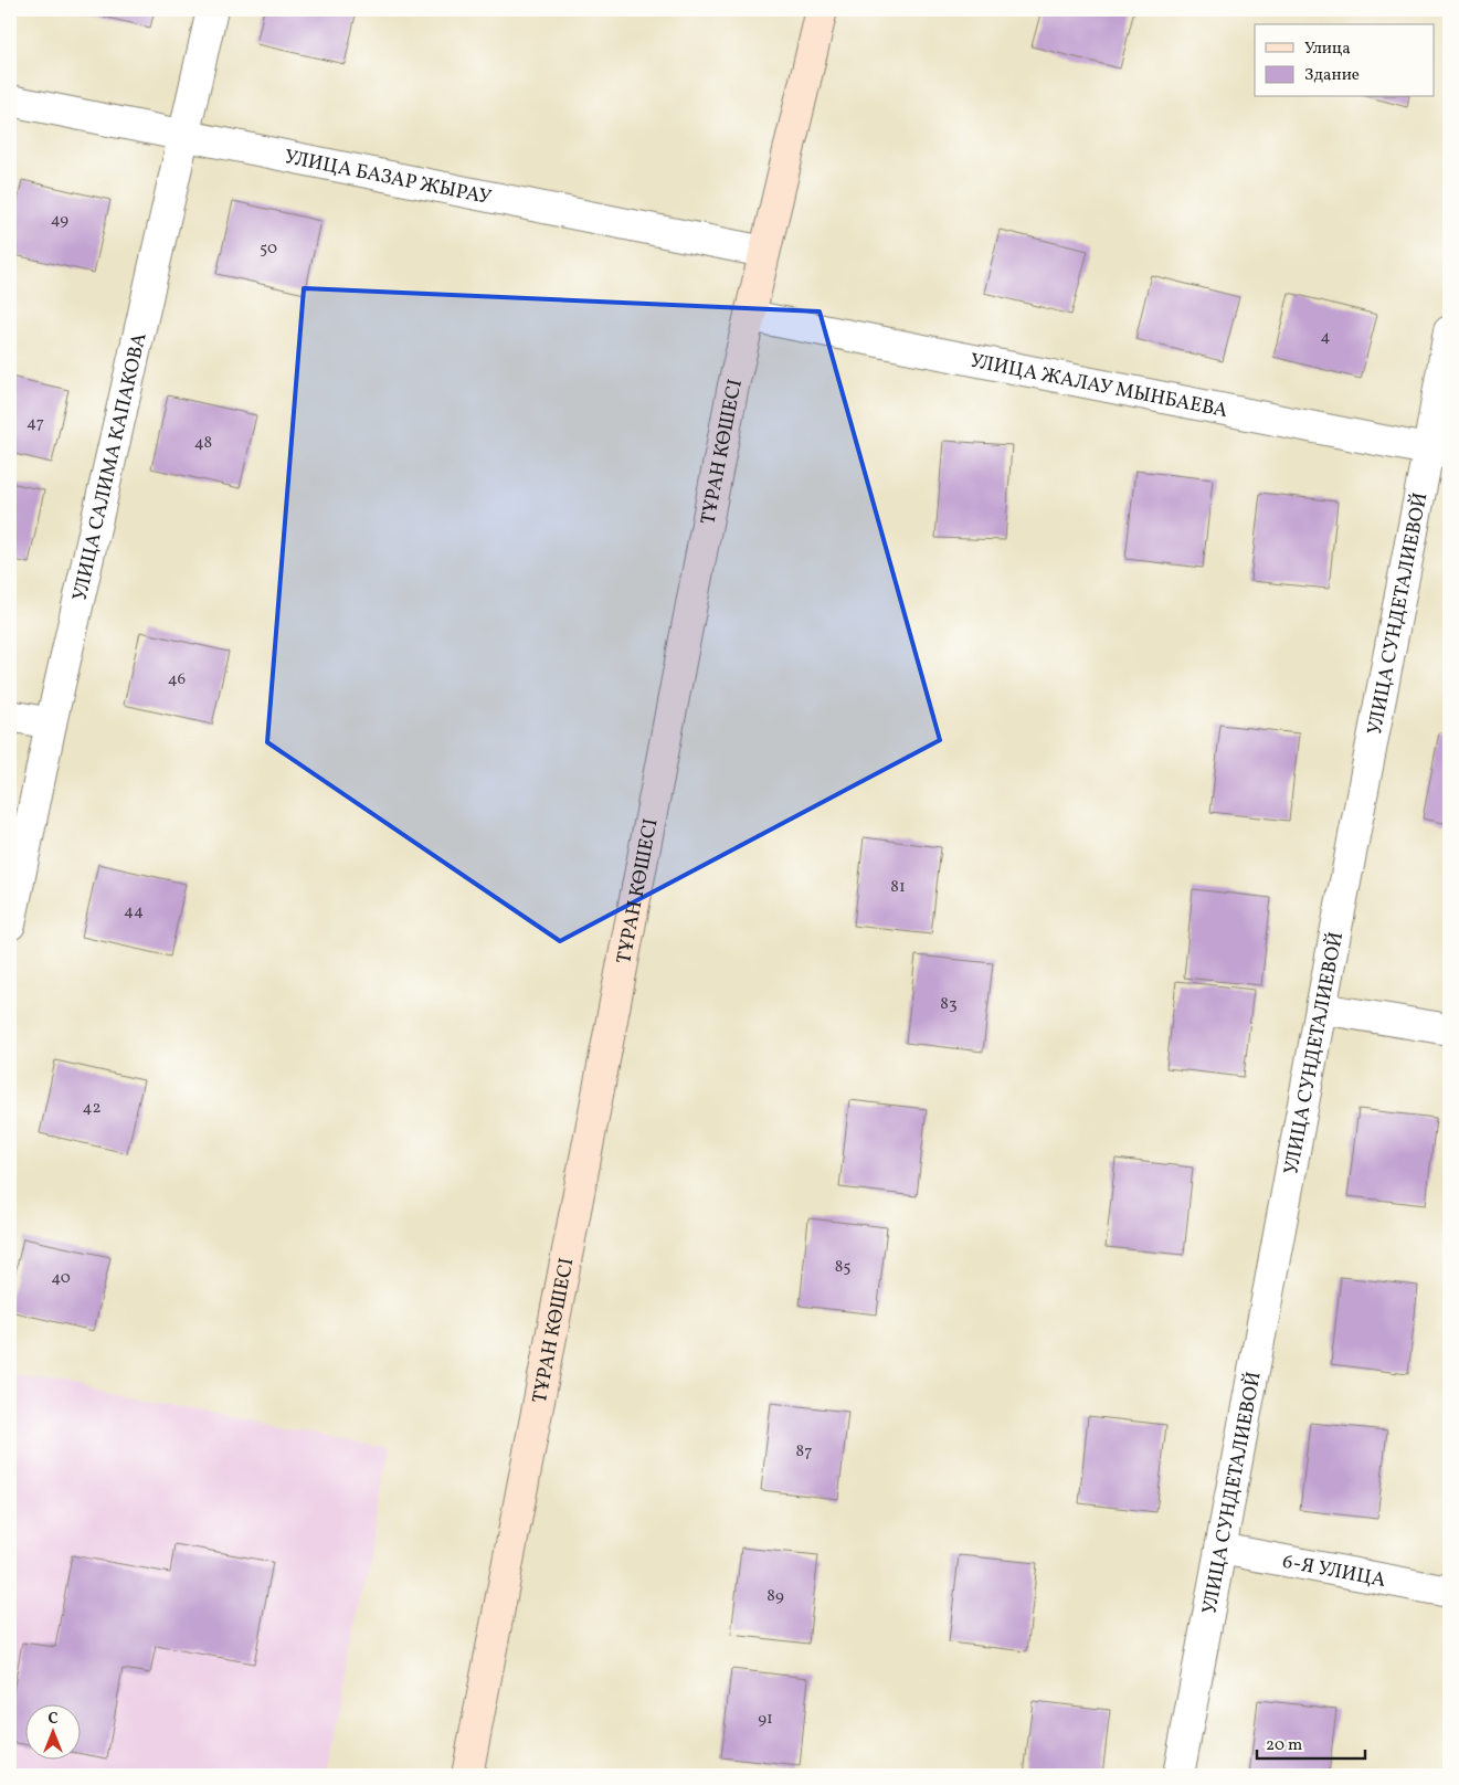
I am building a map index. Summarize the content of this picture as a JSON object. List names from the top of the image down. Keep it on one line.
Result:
{"streets":{"street":["УЛИЦА БАЗАР ЖЫРАУ","УЛИЦА ЖАЛАУ МЫНБАЕВА","ТҰРАН КӨШЕСІ","УЛИЦА САЛИМА КАПАКОВА","УЛИЦА СУНДЕТАЛИЕВОЙ","6-Я УЛИЦА"]},"crossings":[["УЛИЦА БАЗАР ЖЫРАУ","ТҰРАН КӨШЕСІ"],["УЛИЦА БАЗАР ЖЫРАУ","УЛИЦА САЛИМА КАПАКОВА"],["УЛИЦА ЖАЛАУ МЫНБАЕВА","ТҰРАН КӨШЕСІ"],["УЛИЦА ЖАЛАУ МЫНБАЕВА","УЛИЦА СУНДЕТАЛИЕВОЙ"],["УЛИЦА СУНДЕТАЛИЕВОЙ","6-Я УЛИЦА"]],"house_numbers":["49","50","4","47","48","46","81","44","83","42","85","40","87","89","91"],"legend":["Улица","Здание"],"scale_bar":"20 m","north":"top"}
